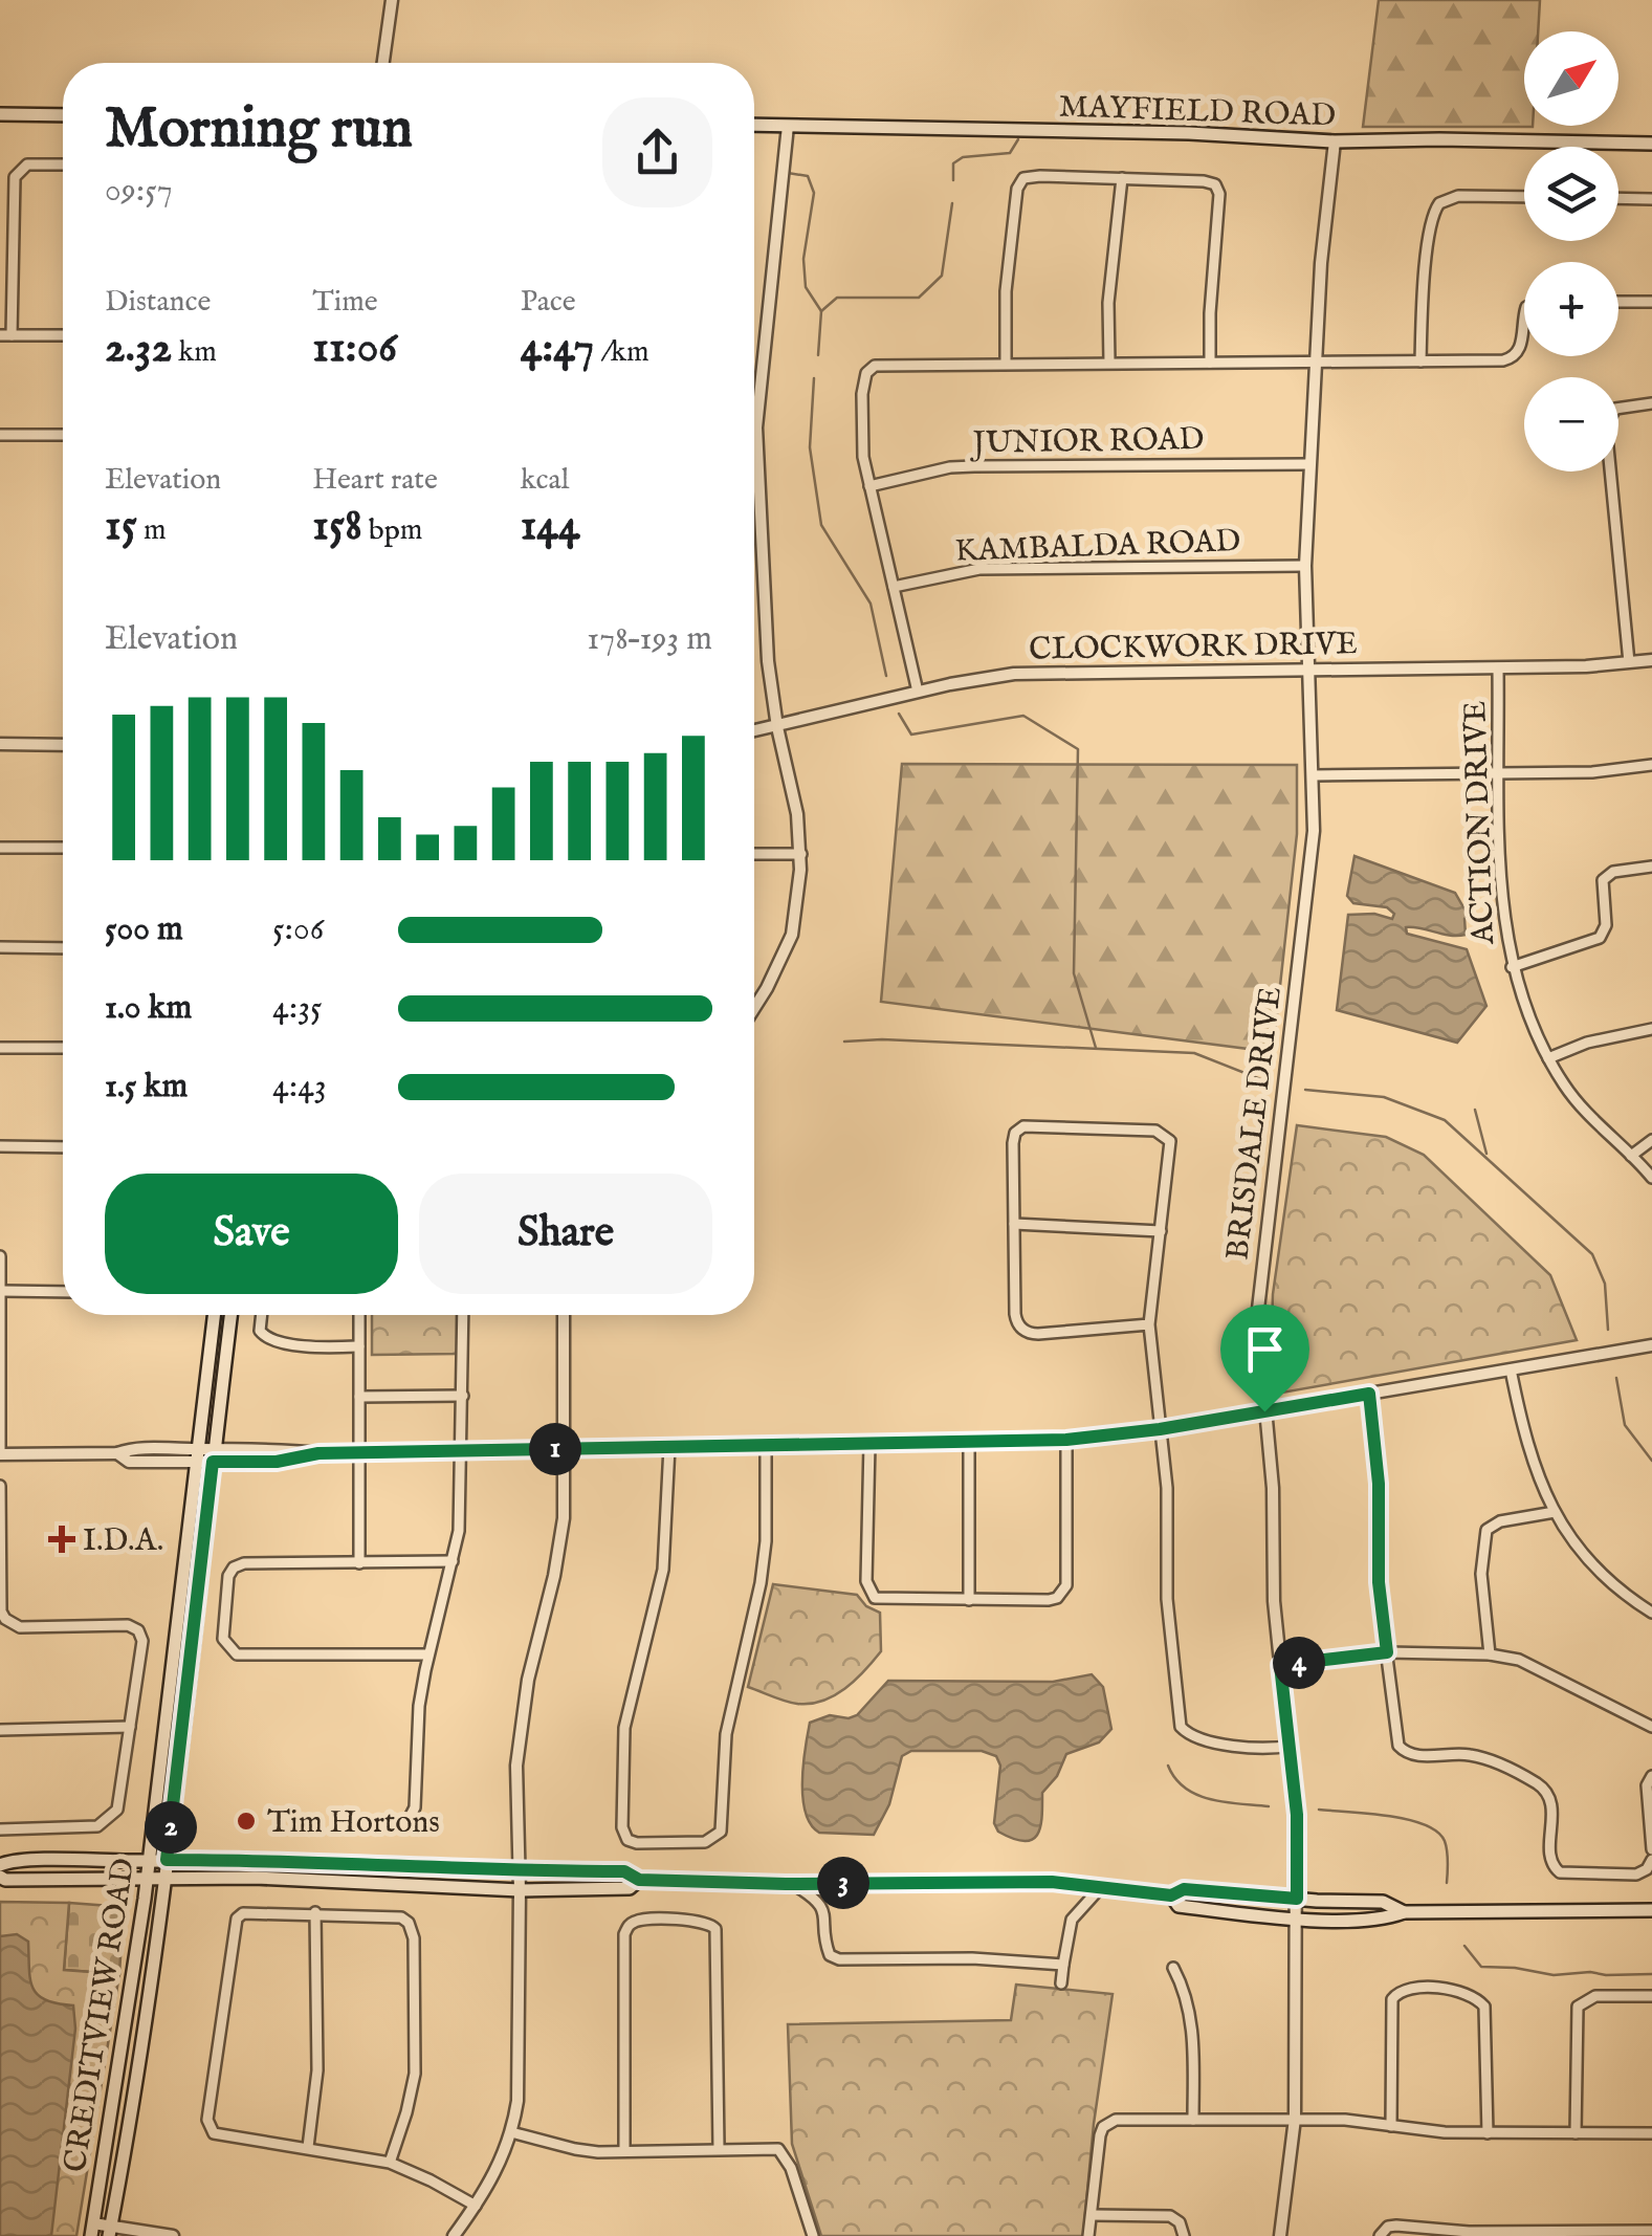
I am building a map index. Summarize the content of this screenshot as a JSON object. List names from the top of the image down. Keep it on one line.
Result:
{"streets":{"main road":["MAYFIELD ROAD","CREDITVIEW ROAD"],"street":["JUNIOR ROAD","KAMBALDA ROAD","CLOCKWORK DRIVE","ACTION DRIVE","BRISDALE DRIVE"]},"crossings":[["MAYFIELD ROAD","BRISDALE DRIVE"],["JUNIOR ROAD","BRISDALE DRIVE"],["KAMBALDA ROAD","BRISDALE DRIVE"],["CLOCKWORK DRIVE","ACTION DRIVE"],["CLOCKWORK DRIVE","BRISDALE DRIVE"]],"places":{"health":["I.D.A."],"other":["Tim Hortons"]},"north":"top right","page":{"map_buttons":["+","−"],"heading":["Morning run","09:57"],"stats":[["Distance","2.32 km"],["Time","11:06"],["Pace","4:47 /km"],["Elevation","15 m"],["Heart rate","158 bpm"],["kcal","144"]],"chart":["Elevation","178–193 m"],"list":[{"name":"500 m","note":"5:06"},{"name":"1.0 km","note":"4:35"},{"name":"1.5 km","note":"4:43"}],"buttons":["Save","Share"],"pins":["1","4","2","3"]}}
